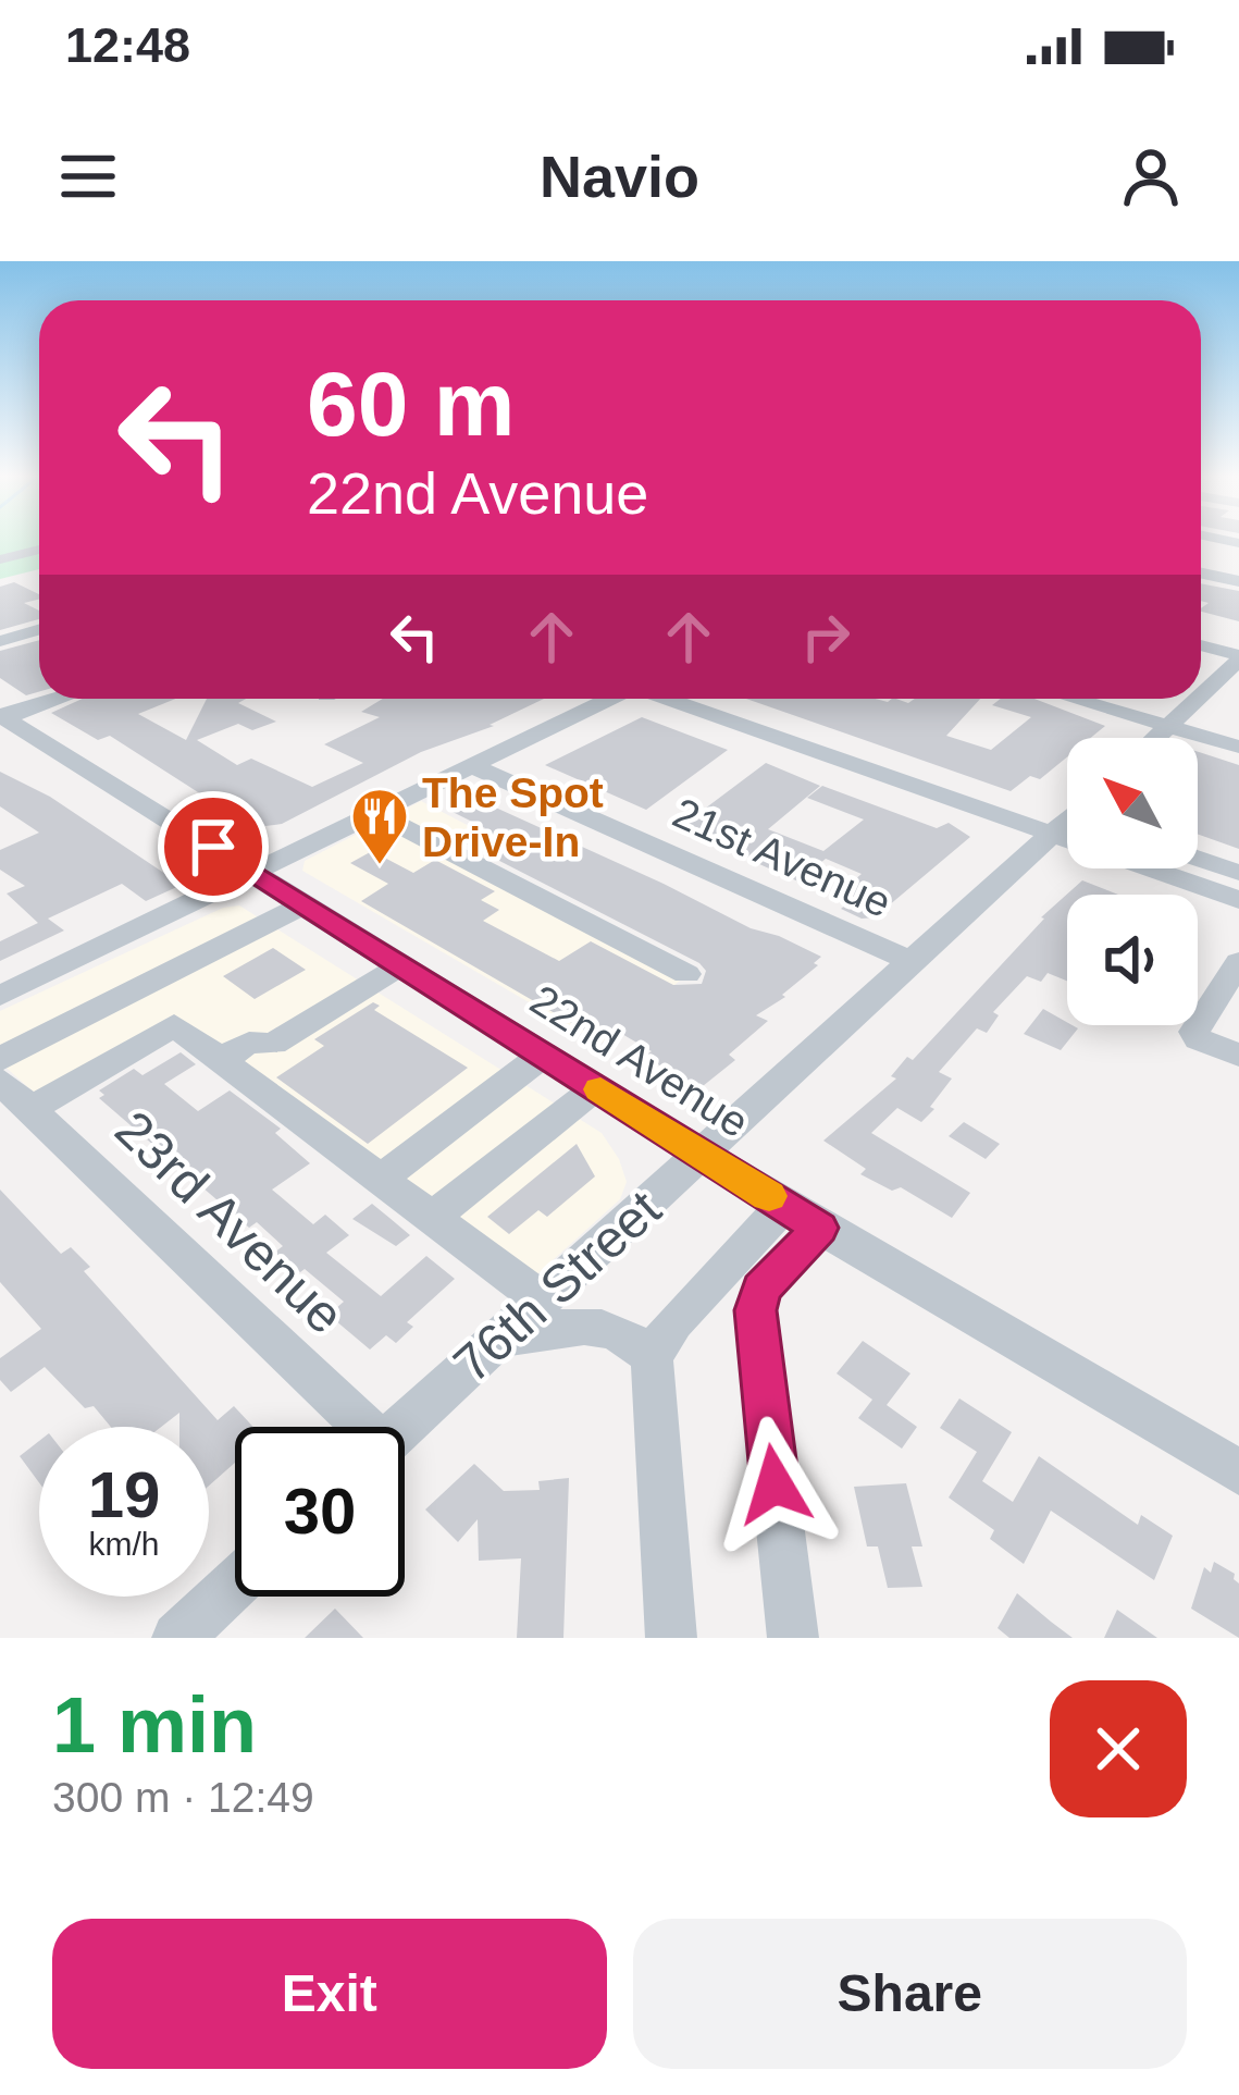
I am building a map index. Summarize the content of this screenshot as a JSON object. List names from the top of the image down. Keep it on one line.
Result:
{"streets":{"street":["21st Avenue","22nd Avenue","23rd Avenue","76th Street"]},"crossings":[["21st Avenue","76th Street"],["22nd Avenue","76th Street"]],"places":{"restaurant":["The Spot Drive-In"]},"north":"top left","page":{"status":"12:48","header":"Navio","turn":["60 m","22nd Avenue"],"speed":"19 km/h","limit":"30","heading":["1 min","300 m · 12:49"],"buttons":["Exit","Share"]}}
